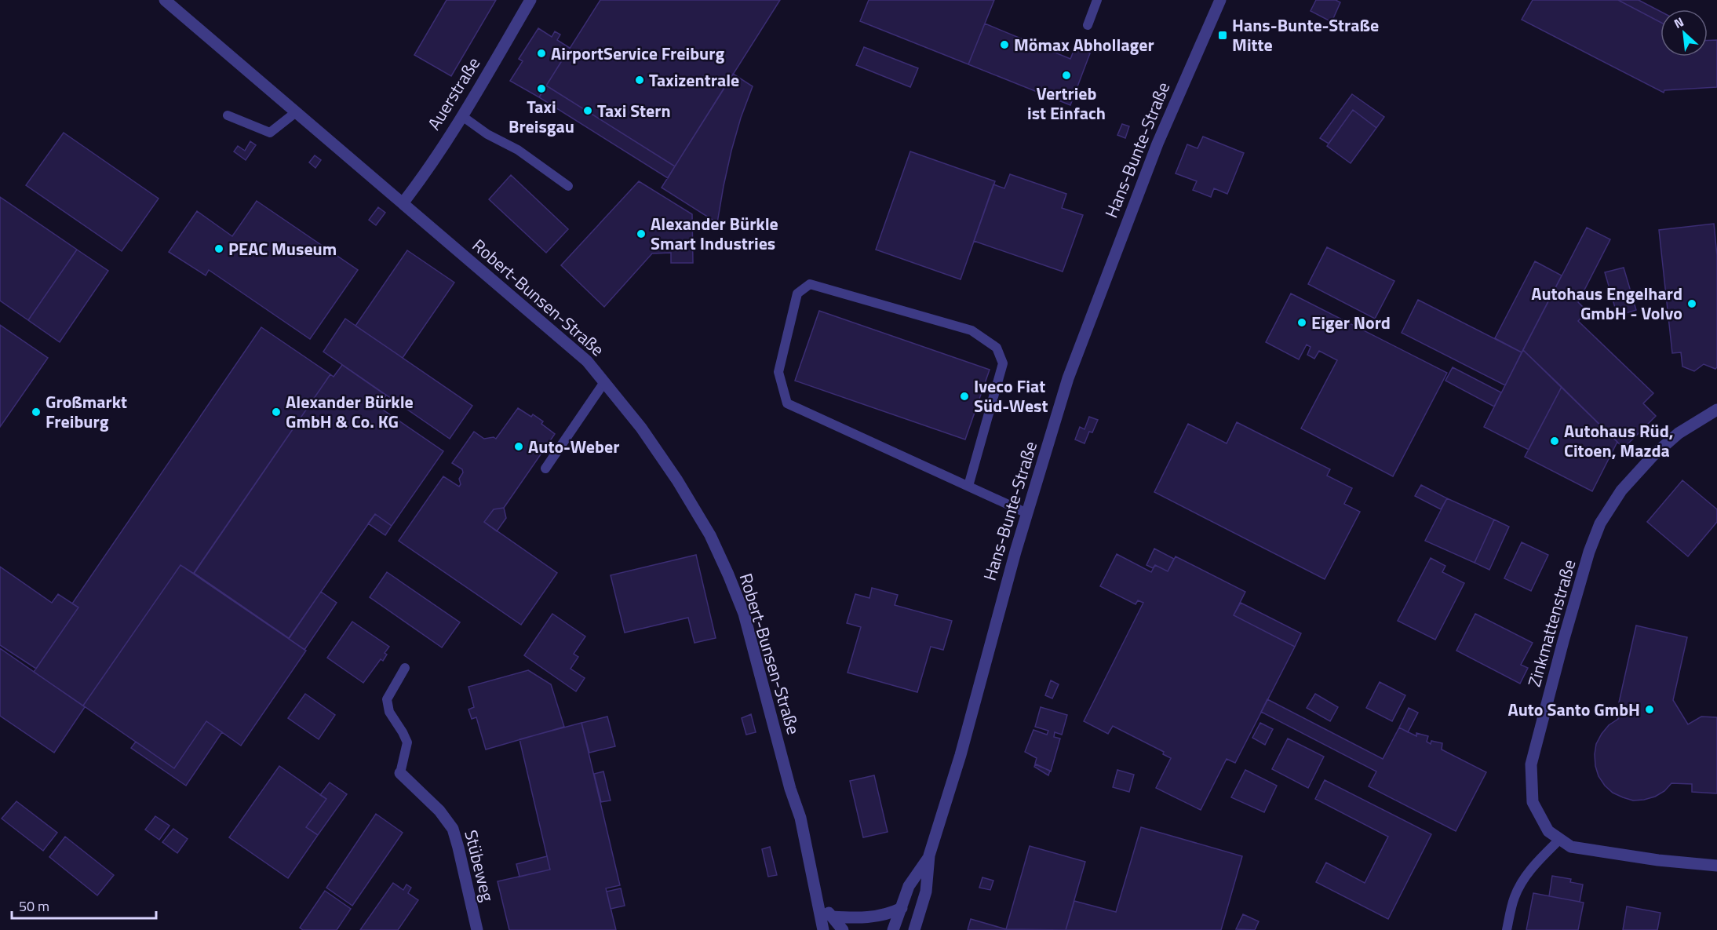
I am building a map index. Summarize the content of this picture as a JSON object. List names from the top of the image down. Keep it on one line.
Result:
{"streets":{"street":["Auerstraße","Hans-Bunte-Straße","Robert-Bunsen-Straße","Zinkmattenstraße","Stübeweg"]},"crossings":[["Auerstraße","Robert-Bunsen-Straße"]],"places":{"transit":["Hans-Bunte-Straße Mitte"],"other":["Mömax Abhollager","AirportService Freiburg","Vertrieb ist Einfach","Taxizentrale","Taxi Breisgau","Taxi Stern","Alexander Bürkle Smart Industries","PEAC Museum","Autohaus Engelhard GmbH - Volvo","Eiger Nord","Iveco Fiat Süd-West","Großmarkt Freiburg","Alexander Bürkle GmbH & Co. KG","Autohaus Rüd, Citoen, Mazda","Auto-Weber","Auto Santo GmbH"]},"scale_bar":"50 m","north":"top left"}
